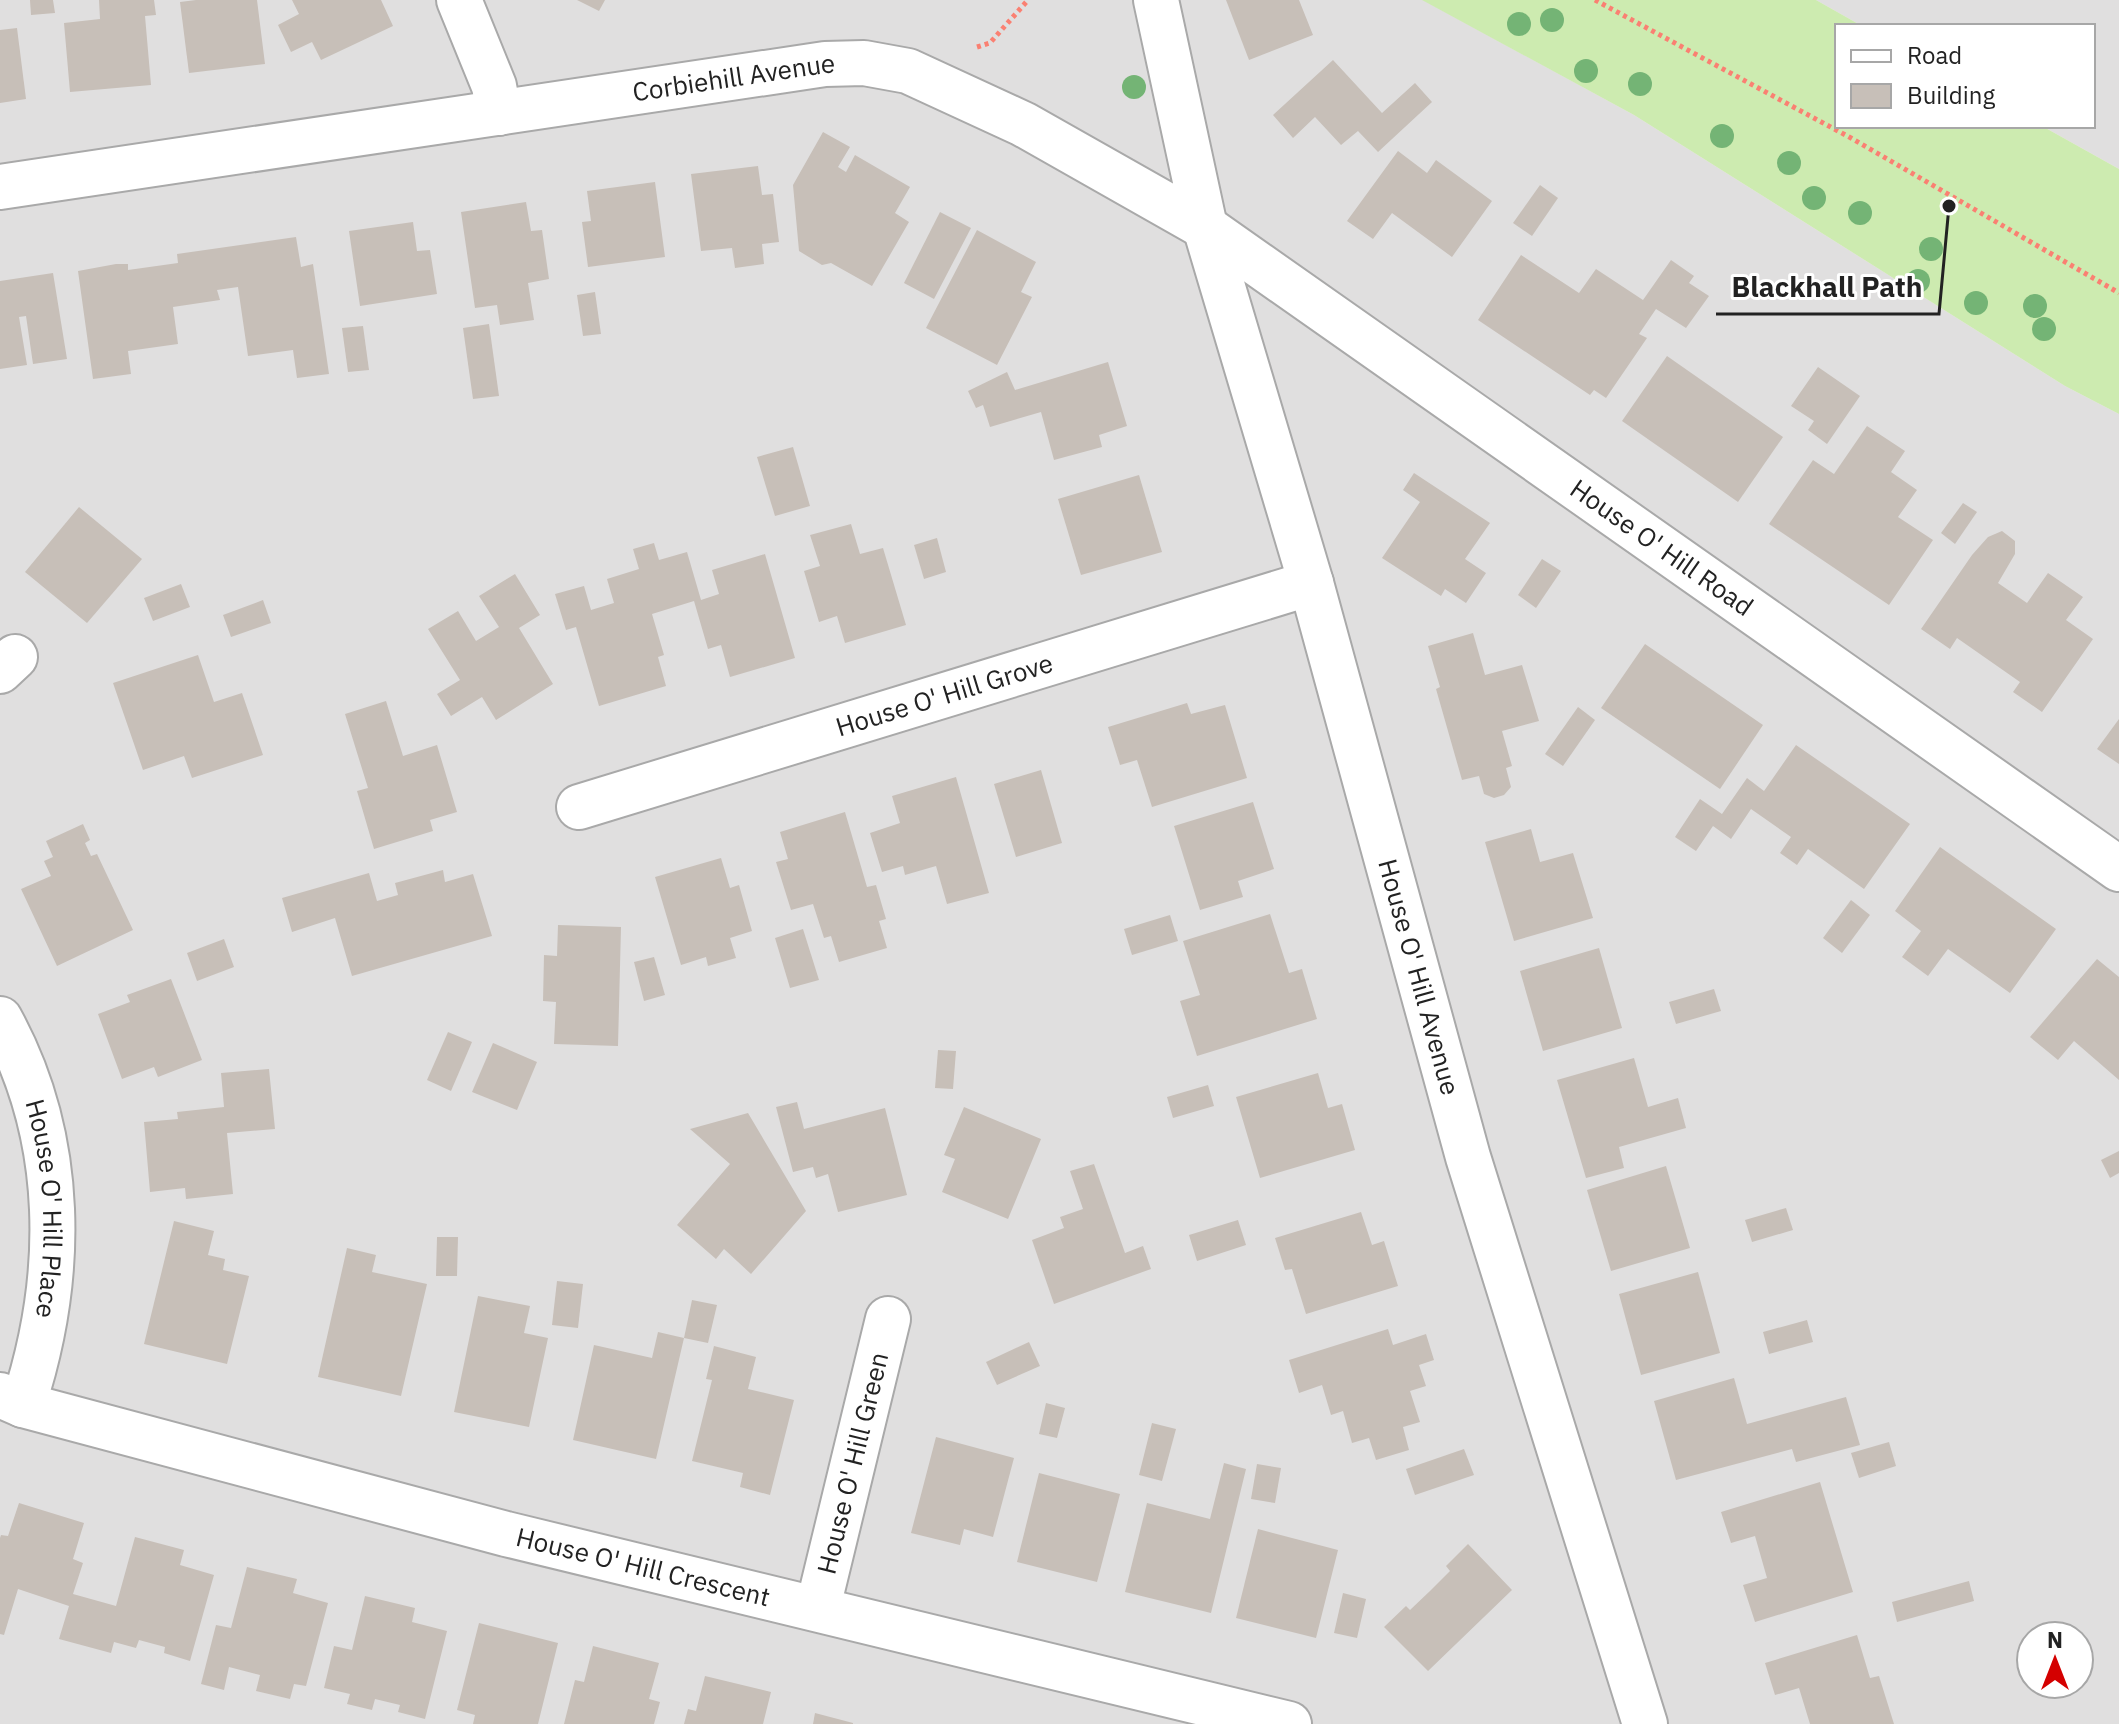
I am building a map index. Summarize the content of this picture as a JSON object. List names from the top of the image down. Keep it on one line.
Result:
{"streets":{"street":["Corbiehill Avenue","House O' Hill Road","House O' Hill Grove","House O' Hill Avenue","House O' Hill Place","House O' Hill Green","House O' Hill Crescent"]},"crossings":[["Corbiehill Avenue","House O' Hill Road"],["Corbiehill Avenue","House O' Hill Avenue"],["House O' Hill Road","House O' Hill Avenue"],["House O' Hill Grove","House O' Hill Avenue"],["House O' Hill Place","House O' Hill Crescent"],["House O' Hill Green","House O' Hill Crescent"]],"places":["Blackhall Path"],"legend":["Road","Building"],"north":"top"}
